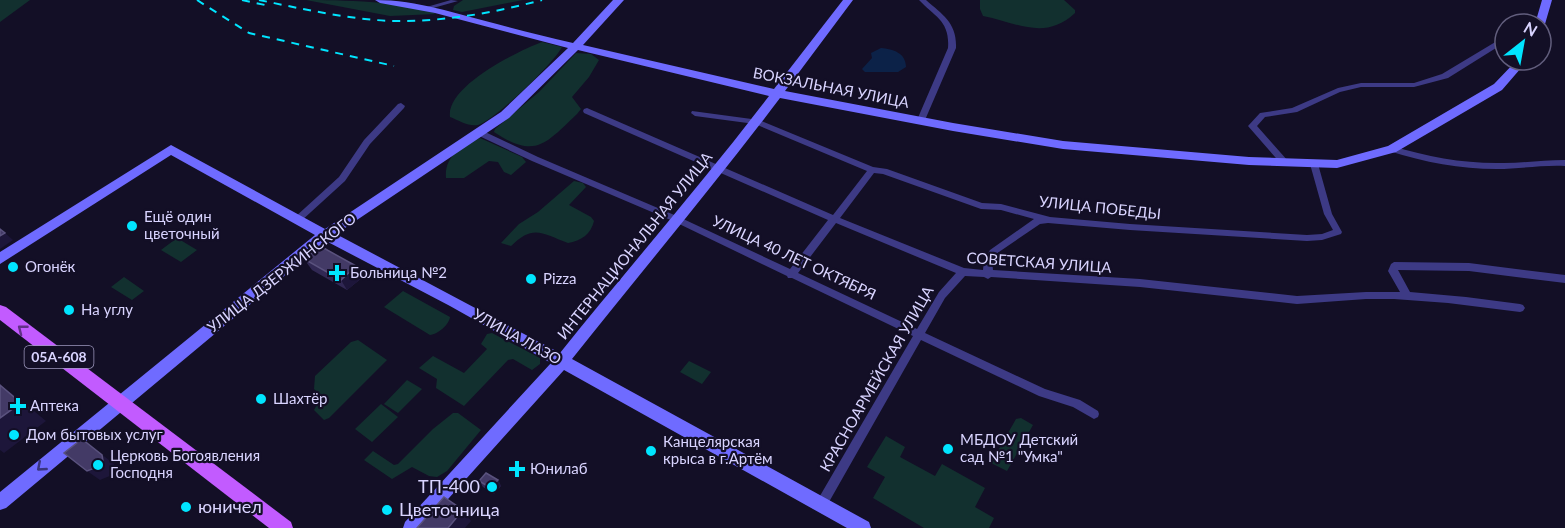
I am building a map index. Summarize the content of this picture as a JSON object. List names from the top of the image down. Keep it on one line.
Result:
{"streets":{"main road":["ВОКЗАЛЬНАЯ УЛИЦА","ИНТЕРНАЦИОНАЛЬНАЯ УЛИЦА","УЛИЦА ДЗЕРЖИНСКОГО","УЛИЦА ЛАЗО","05А-608"],"street":["УЛИЦА ПОБЕДЫ","УЛИЦА 40 ЛЕТ ОКТЯБРЯ","СОВЕТСКАЯ УЛИЦА","КРАСНОАРМЕЙСКАЯ УЛИЦА"]},"crossings":[["ВОКЗАЛЬНАЯ УЛИЦА","УЛИЦА ПОБЕДЫ"],["ВОКЗАЛЬНАЯ УЛИЦА","ИНТЕРНАЦИОНАЛЬНАЯ УЛИЦА"],["ВОКЗАЛЬНАЯ УЛИЦА","УЛИЦА ДЗЕРЖИНСКОГО"],["УЛИЦА ПОБЕДЫ","ИНТЕРНАЦИОНАЛЬНАЯ УЛИЦА"],["ИНТЕРНАЦИОНАЛЬНАЯ УЛИЦА","УЛИЦА 40 ЛЕТ ОКТЯБРЯ"],["ИНТЕРНАЦИОНАЛЬНАЯ УЛИЦА","СОВЕТСКАЯ УЛИЦА"],["ИНТЕРНАЦИОНАЛЬНАЯ УЛИЦА","УЛИЦА ЛАЗО"],["УЛИЦА 40 ЛЕТ ОКТЯБРЯ","УЛИЦА ДЗЕРЖИНСКОГО"],["УЛИЦА 40 ЛЕТ ОКТЯБРЯ","КРАСНОАРМЕЙСКАЯ УЛИЦА"],["СОВЕТСКАЯ УЛИЦА","КРАСНОАРМЕЙСКАЯ УЛИЦА"],["УЛИЦА ДЗЕРЖИНСКОГО","УЛИЦА ЛАЗО"],["УЛИЦА ДЗЕРЖИНСКОГО","05А-608"],["УЛИЦА ЛАЗО","КРАСНОАРМЕЙСКАЯ УЛИЦА"]],"places":{"other":["Ещё один цветочный","Огонёк","Pizza","На углу","Шахтёр","Дом бытовых услуг","МБДОУ Детский сад №1 \"Умка\"","Канцелярская крыса в г.Артём","Церковь Богоявления Господня","ТП-400","юничел","Цветочница"],"health":["Больница №2","Аптека","Юнилаб"]},"north":"top right"}
